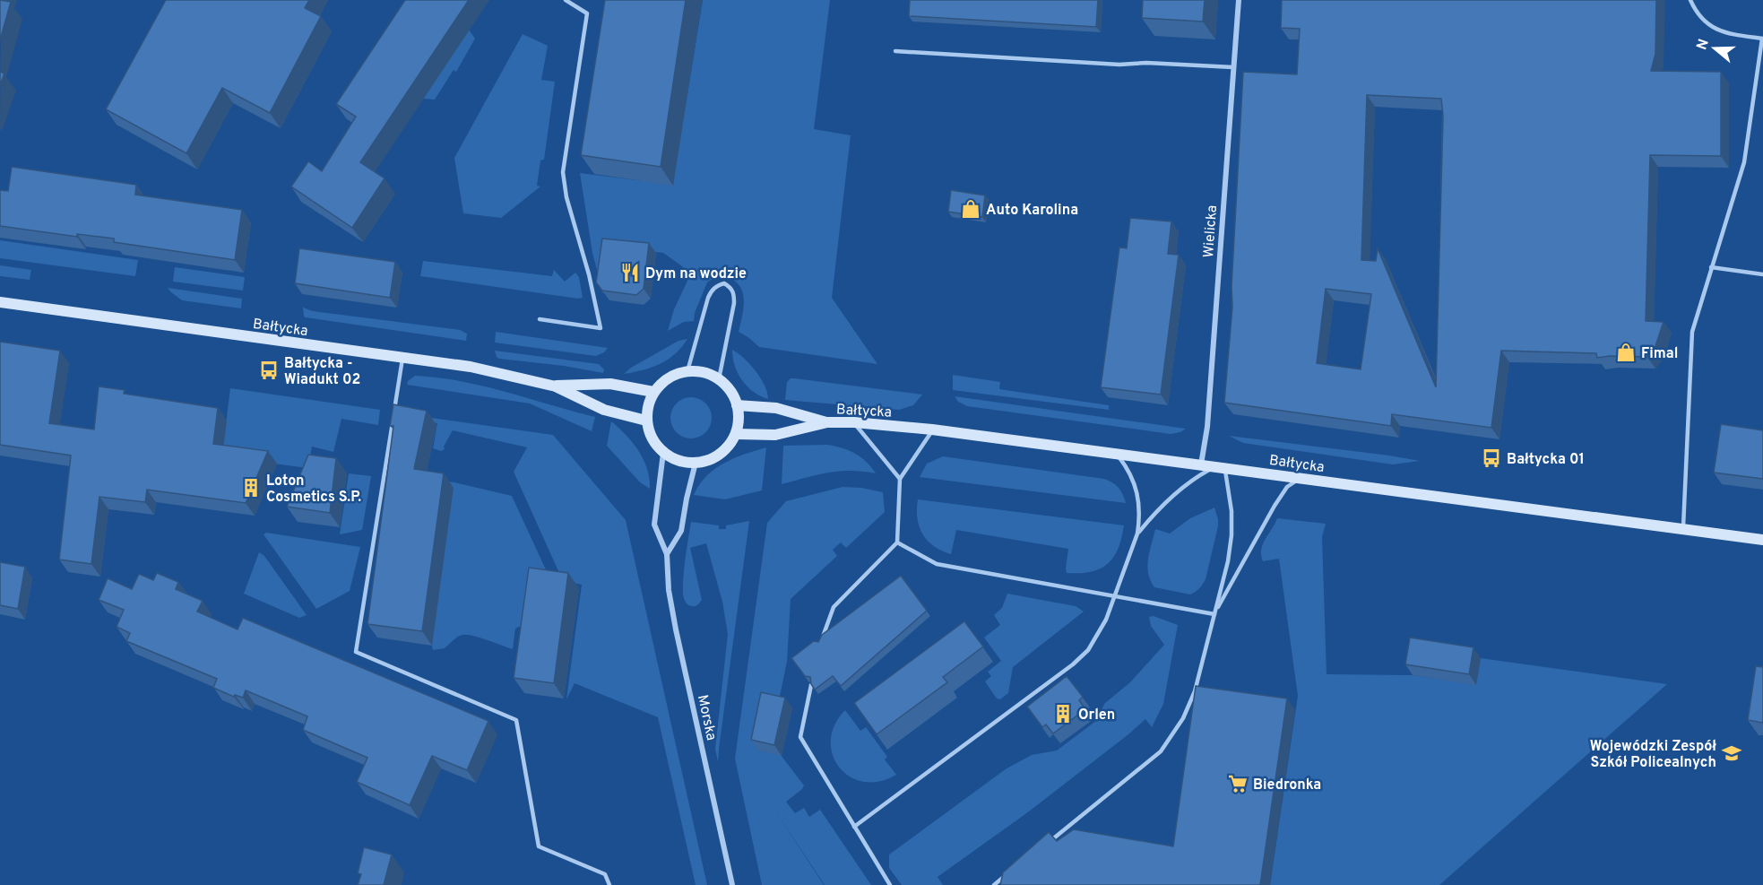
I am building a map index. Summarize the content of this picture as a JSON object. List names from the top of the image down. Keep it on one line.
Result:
{"streets":{"main road":["Bałtycka"],"street":["Wielicka","Morska"]},"crossings":[["Wielicka","Bałtycka"],["Bałtycka","Morska"]],"places":{"shop":["Auto Karolina","Fimal"],"restaurant":["Dym na wodzie"],"bus stop":["Bałtycka - Wiadukt 02","Bałtycka 01"],"building":["Loton Cosmetics S.P.","Orlen"],"school or university":["Wojewódzki Zespół Szkół Policealnych"],"supermarket":["Biedronka"]},"north":"left"}
